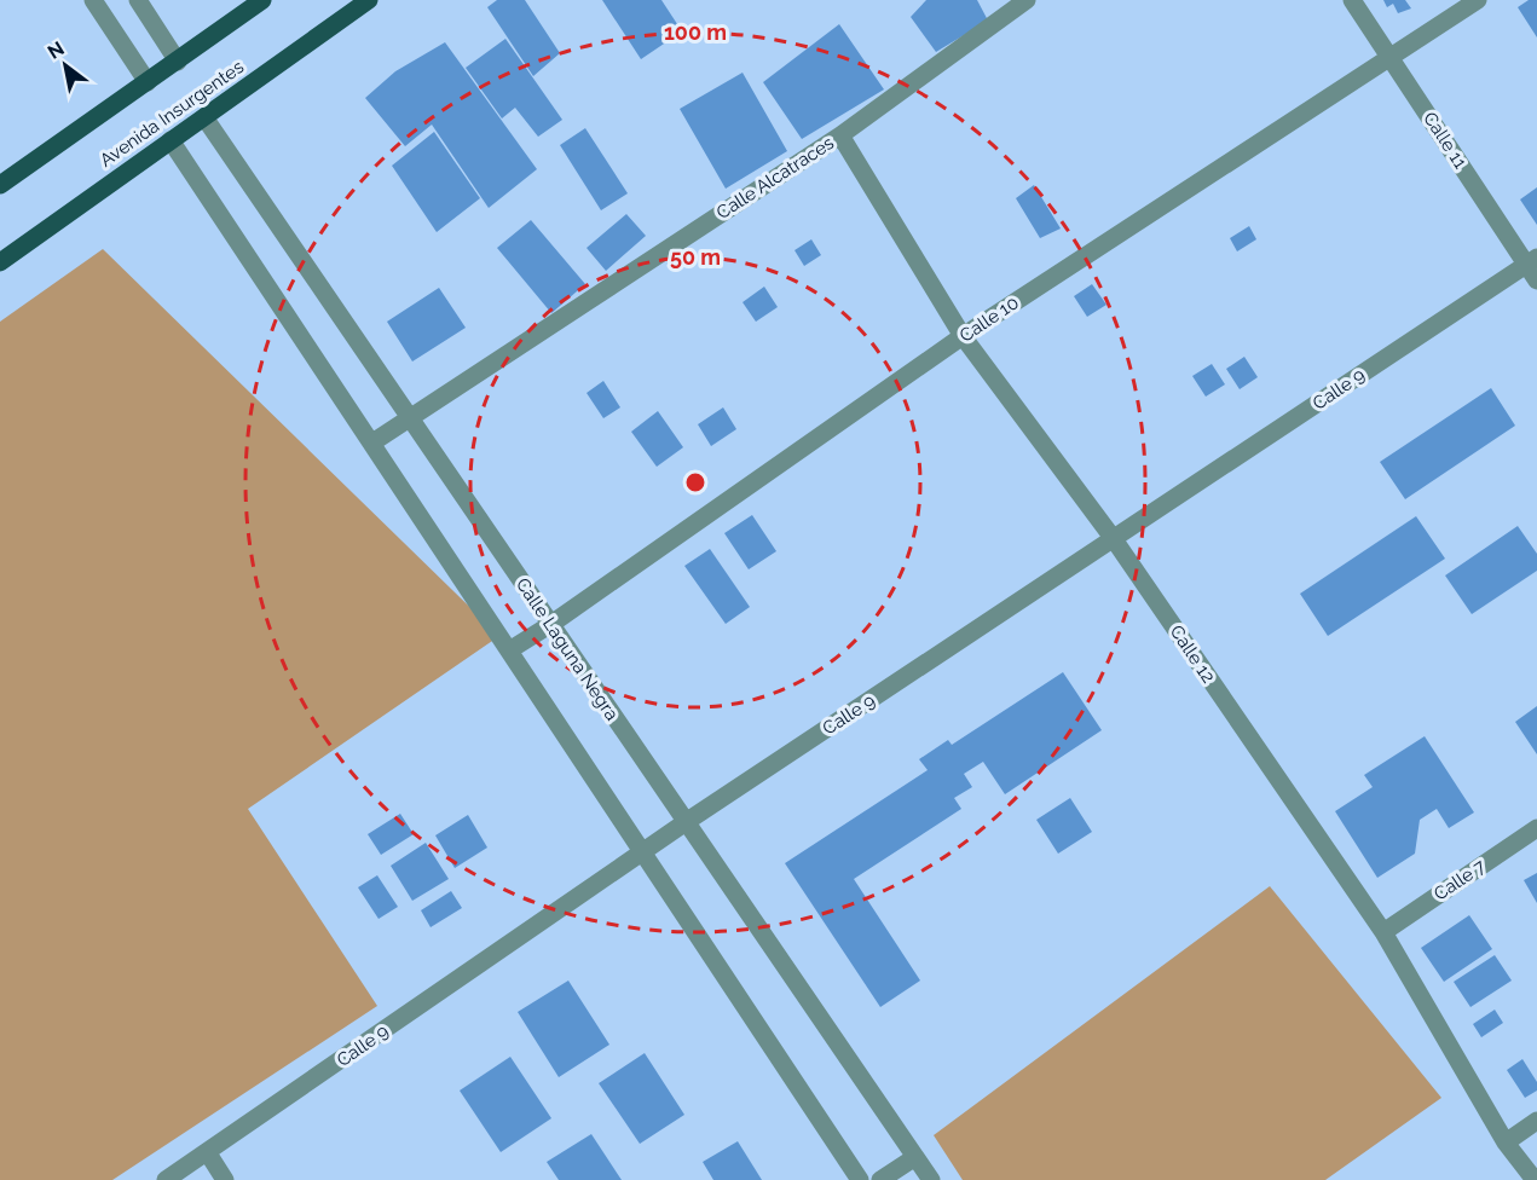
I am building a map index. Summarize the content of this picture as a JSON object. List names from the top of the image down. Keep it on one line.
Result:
{"streets":{"main road":["Avenida Insurgentes"],"street":["Calle 11","Calle Alcatraces","Calle 10","Calle 9","Calle Laguna Negra","Calle 12","Calle 7"]},"crossings":[["Avenida Insurgentes","Calle Laguna Negra"],["Calle 11","Calle 10"],["Calle 11","Calle 9"],["Calle Alcatraces","Calle Laguna Negra"],["Calle Alcatraces","Calle 12"],["Calle 10","Calle Laguna Negra"],["Calle 10","Calle 12"],["Calle 9","Calle Laguna Negra"],["Calle 9","Calle 12"],["Calle 12","Calle 7"]],"north":"top left","rings":["100 m","50 m"]}
